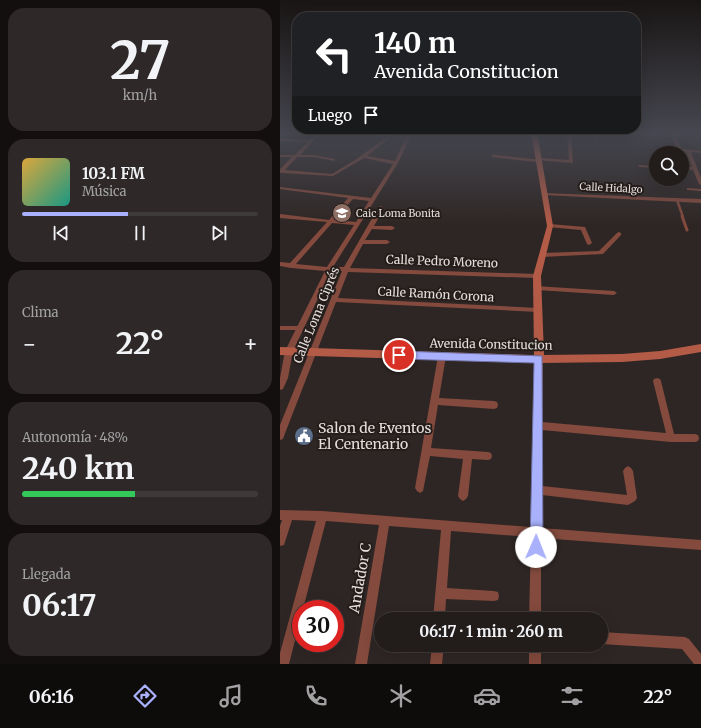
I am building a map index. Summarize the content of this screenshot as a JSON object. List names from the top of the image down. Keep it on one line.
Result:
{"streets":{"street":["Calle Hidalgo","Calle Pedro Moreno","Calle Ramón Corona","Calle Loma Ciprés","Avenida Constitucion","Andador C"]},"crossings":[["Calle Pedro Moreno","Calle Loma Ciprés"],["Calle Ramón Corona","Calle Loma Ciprés"],["Calle Loma Ciprés","Avenida Constitucion"]],"places":{"school or university":["Caic Loma Bonita"],"public building":["Salon de Eventos El Centenario"]},"page":{"tile":[["27","km/h"],"Clima",["Autonomía · 48%","240 km"],["Llegada","06:17"]],"turn":["140 m","Avenida Constitucion"],"then":"Luego","song":["103.1 FM","Música"],"heat":["−","22°","+"],"limit":"30","trip":"06:17 · 1 min · 260 m","tabs":["06:16","22°"]}}
